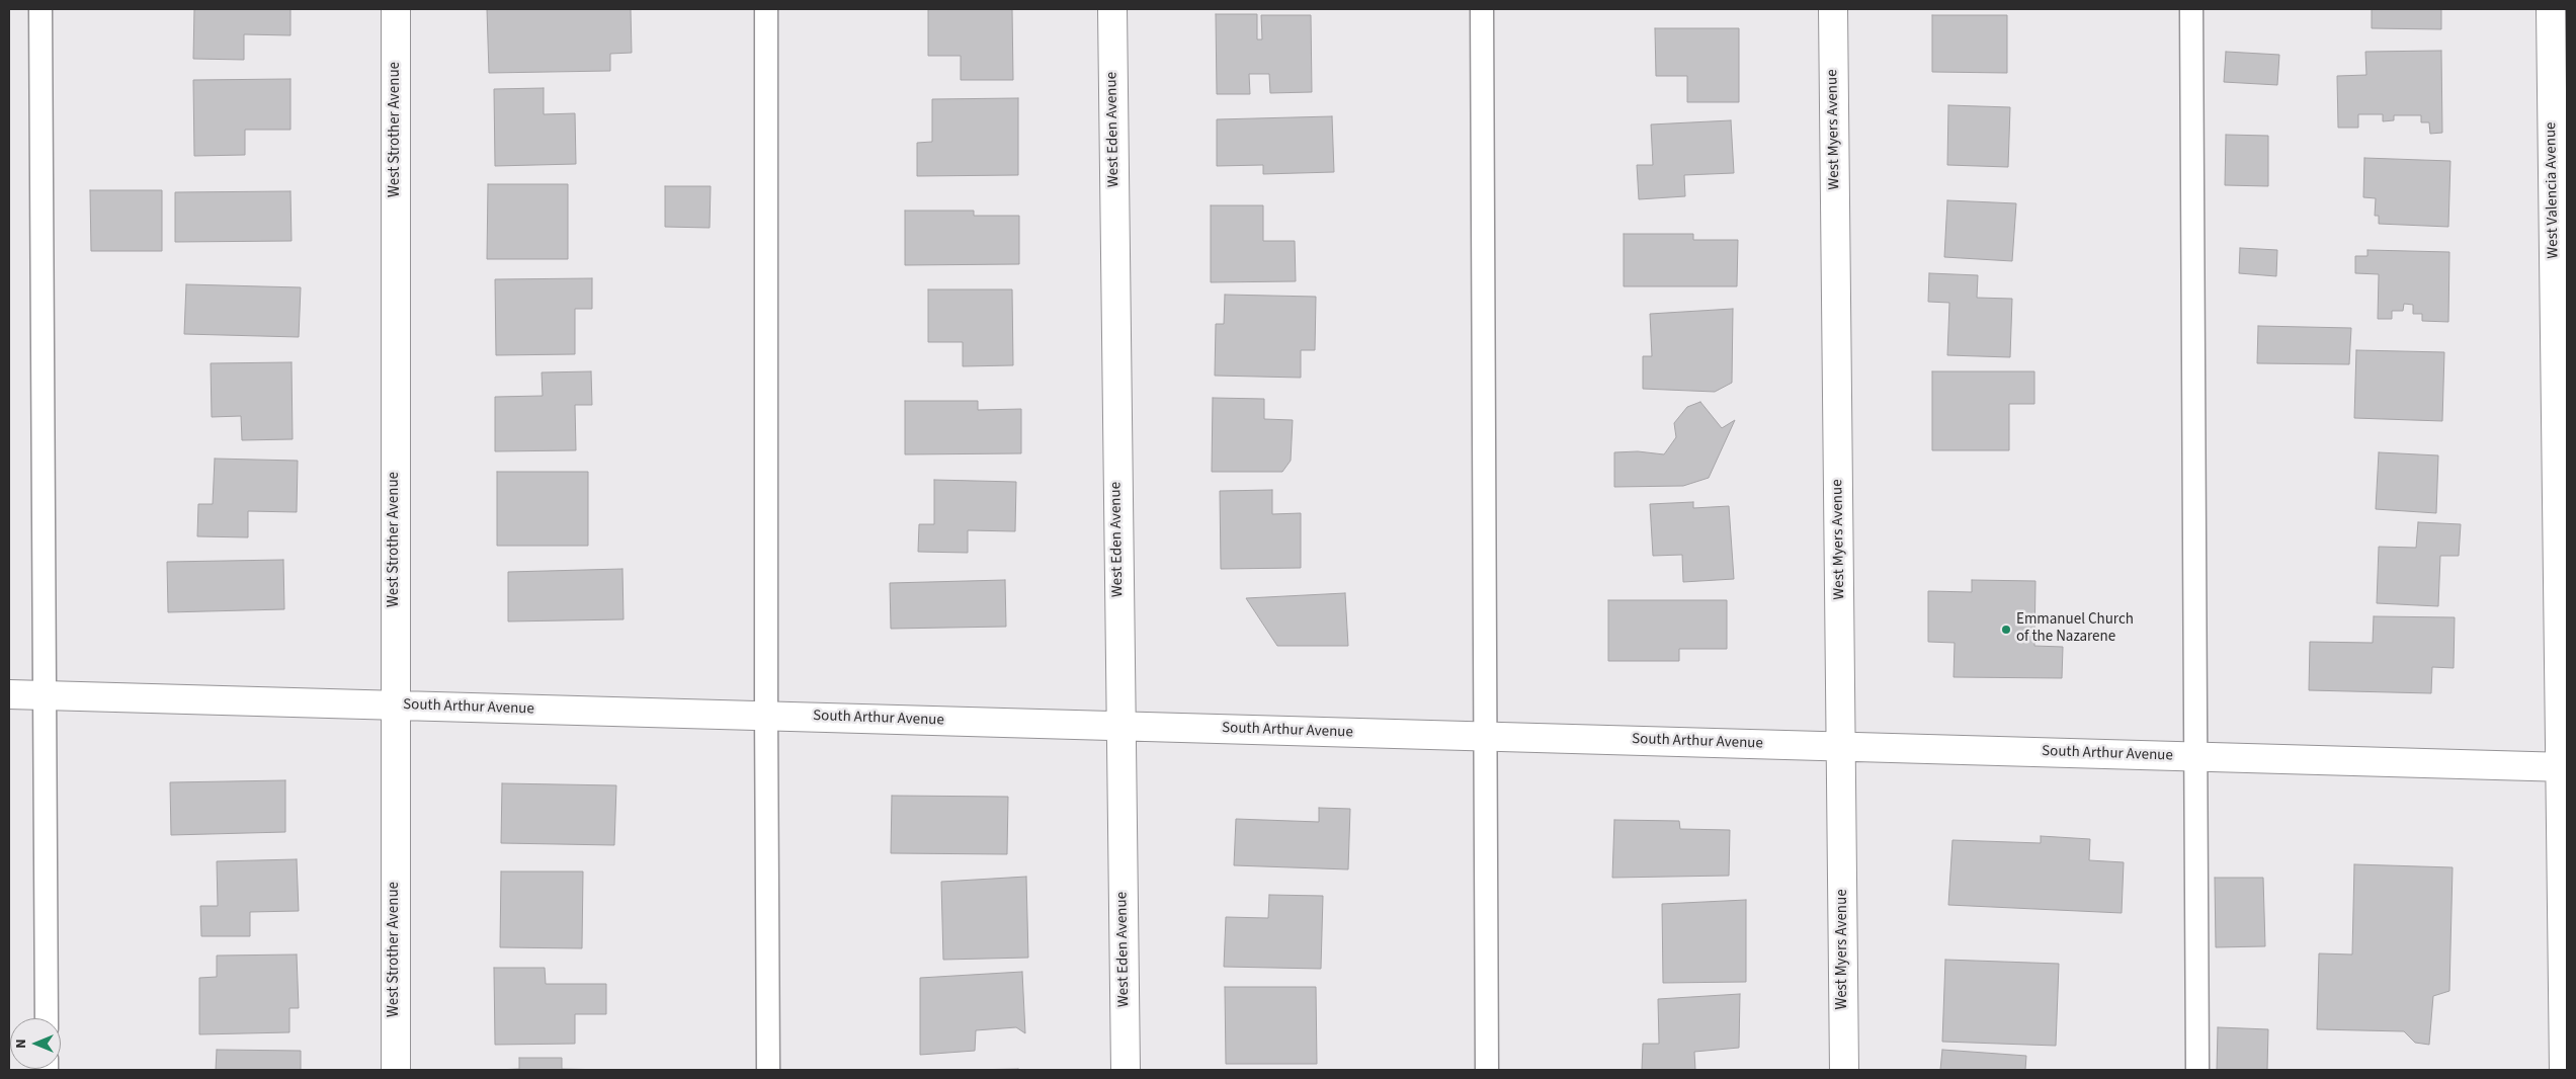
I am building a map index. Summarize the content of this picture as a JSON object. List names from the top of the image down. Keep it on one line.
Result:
{"streets":{"street":["West Strother Avenue","West Eden Avenue","West Myers Avenue","West Valencia Avenue","South Arthur Avenue"]},"crossings":[["West Strother Avenue","South Arthur Avenue"],["West Eden Avenue","South Arthur Avenue"],["West Myers Avenue","South Arthur Avenue"],["West Valencia Avenue","South Arthur Avenue"]],"places":["Emmanuel Church of the Nazarene"],"north":"left"}
